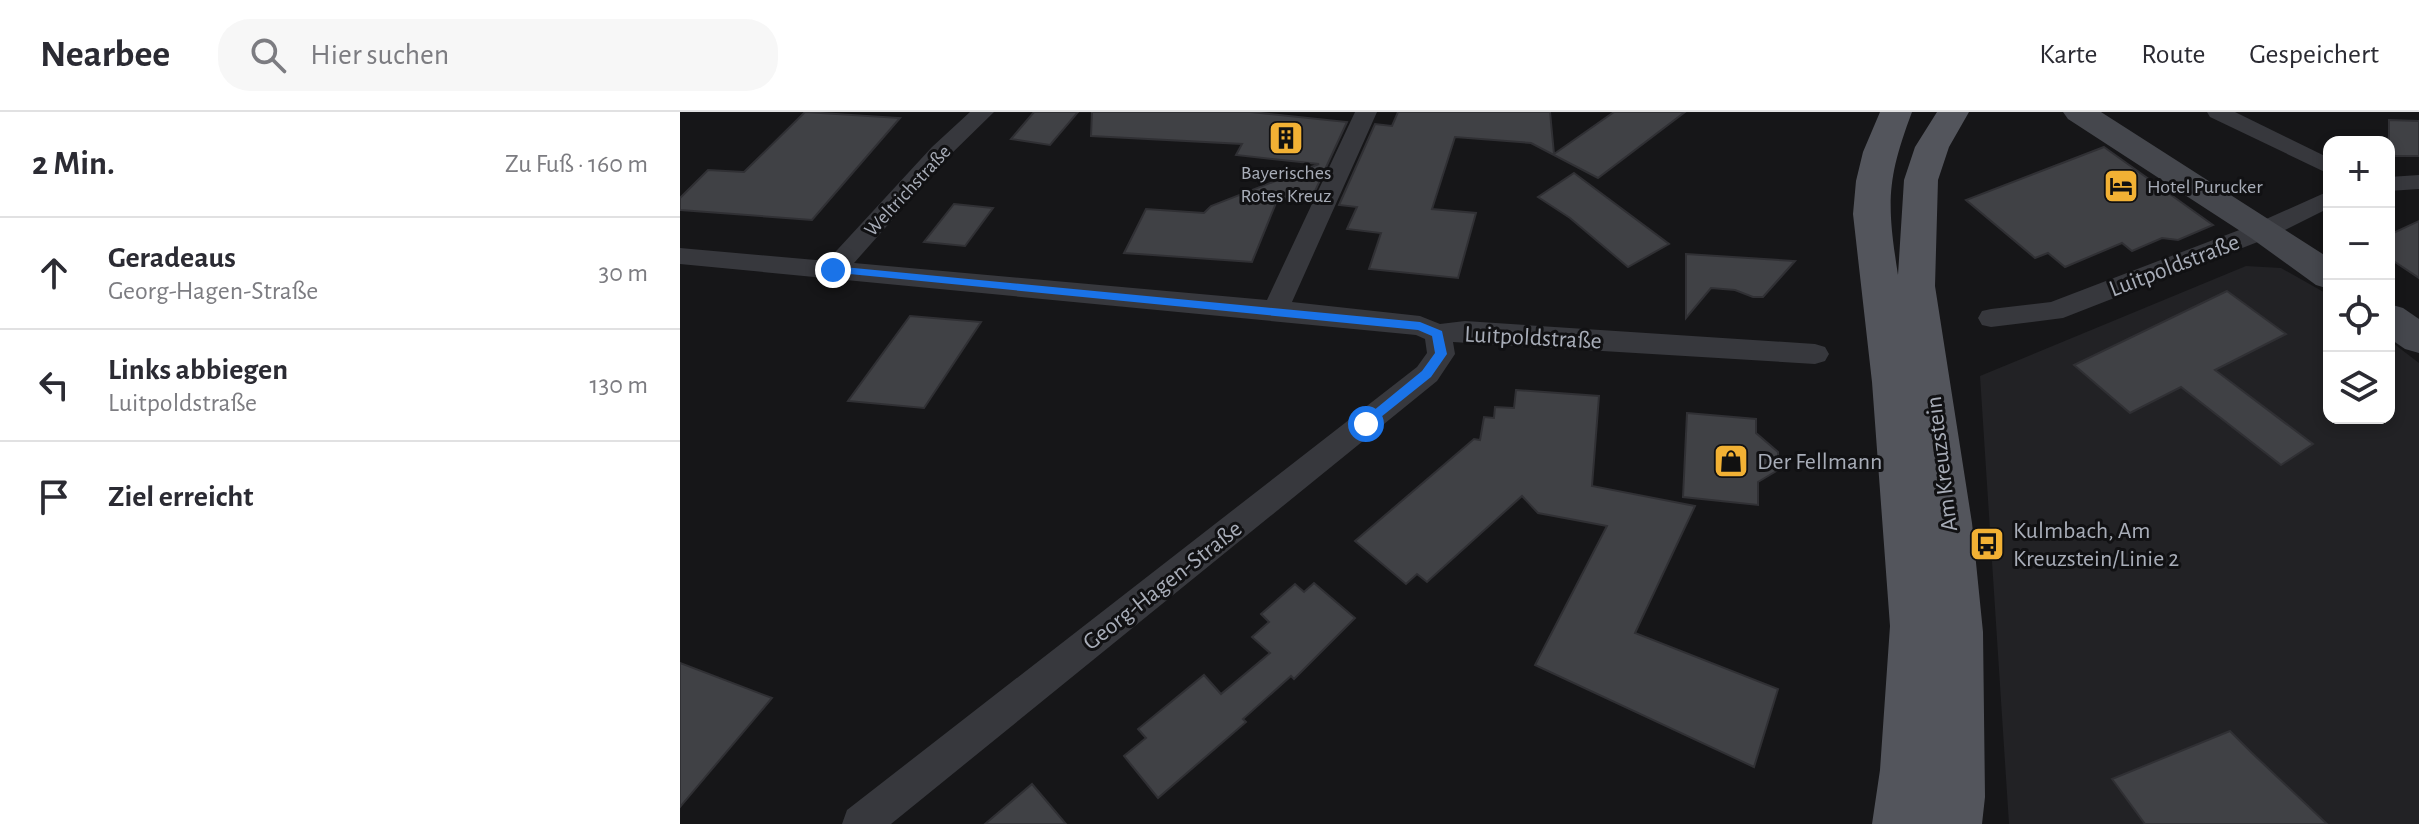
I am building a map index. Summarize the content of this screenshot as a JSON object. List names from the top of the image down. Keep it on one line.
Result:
{"streets":{"main road":["Am Kreuzstein"],"street":["Weltrichstraße","Luitpoldstraße","Georg-Hagen-Straße"]},"crossings":[["Weltrichstraße","Luitpoldstraße"],["Luitpoldstraße","Georg-Hagen-Straße"]],"places":{"building":["Bayerisches Rotes Kreuz"],"hotel":["Hotel Purucker"],"shop":["Der Fellmann"],"bus stop":["Kulmbach, Am Kreuzstein/Linie 2"]},"page":{"header":"Nearbee","search":"Hier suchen","nav":["Karte","Route","Gespeichert"],"heading":["2 Min.","Zu Fuß · 160 m"],"map_buttons":["+","−"],"list":[["Geradeaus","Georg-Hagen-Straße","30 m"],["Links abbiegen","Luitpoldstraße","130 m"],"Ziel erreicht"]}}
